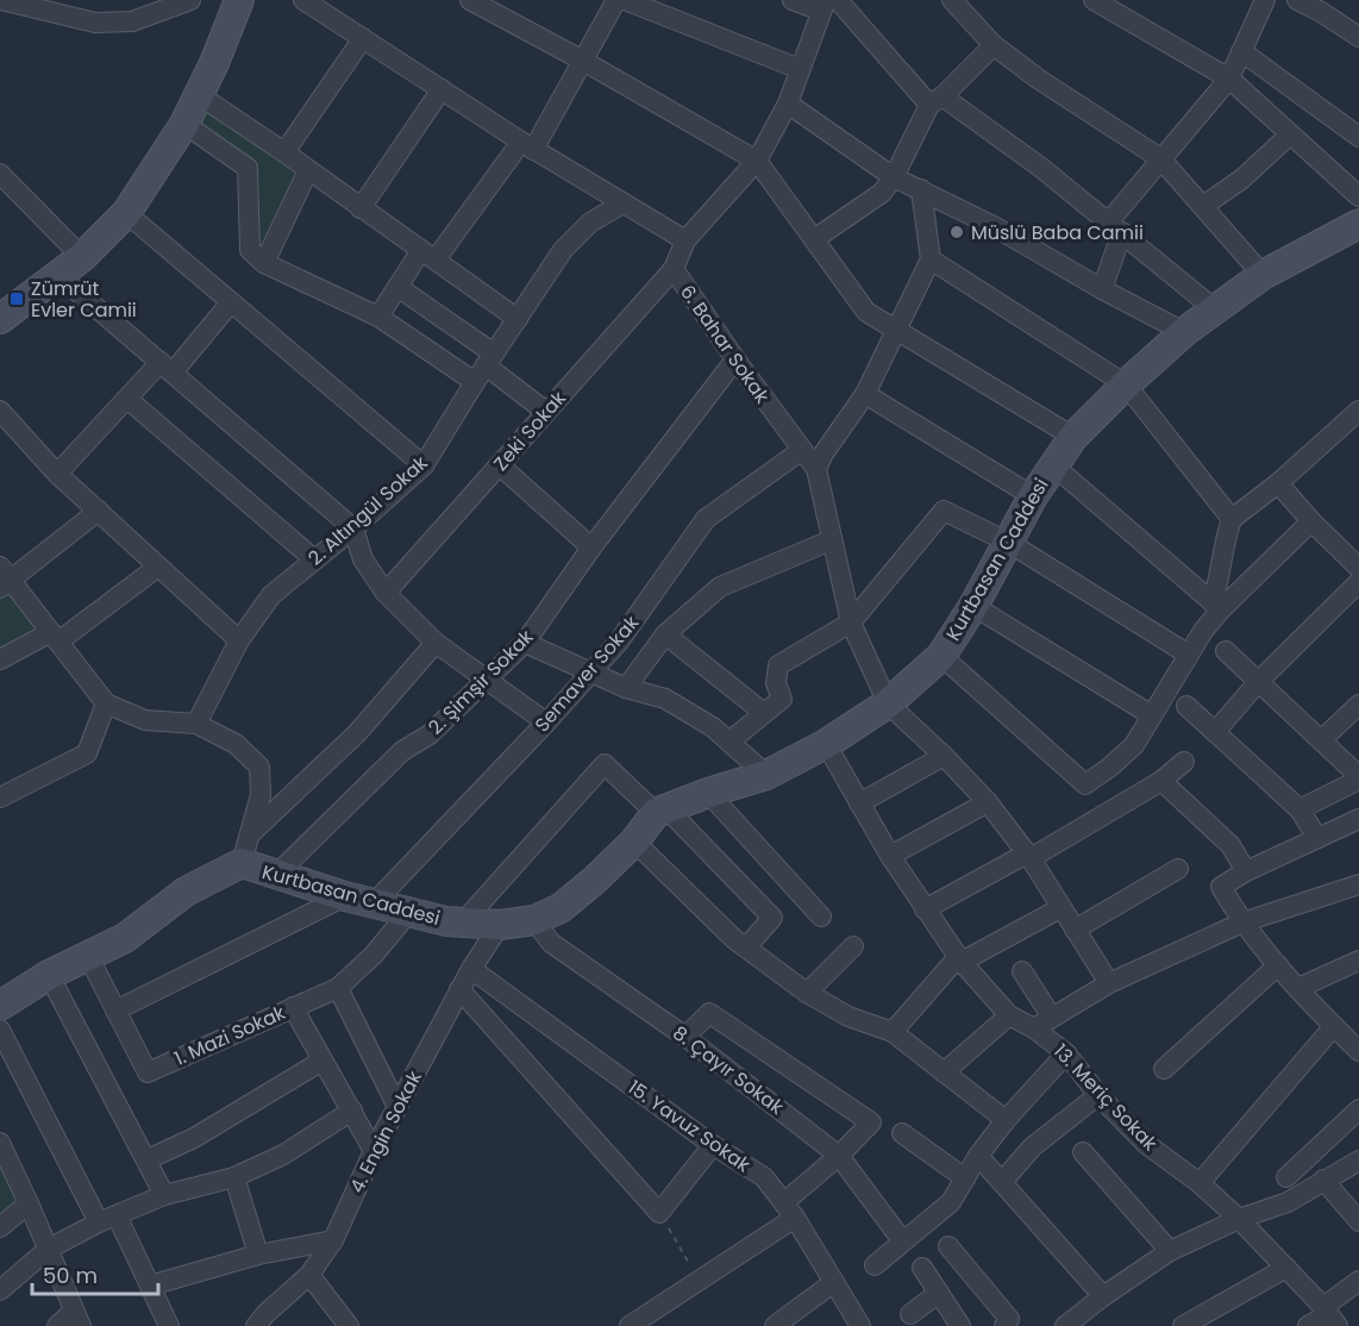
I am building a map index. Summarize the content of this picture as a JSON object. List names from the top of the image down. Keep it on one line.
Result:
{"streets":{"main road":["Kurtbasan Caddesi"],"street":["6. Bahar Sokak","Zeki Sokak","2. Altıngül Sokak","Semaver Sokak","2. Şimşir Sokak","1. Mazi Sokak","8. Çayır Sokak","13. Meriç Sokak","15. Yavuz Sokak","4. Engin Sokak"]},"crossings":[["6. Bahar Sokak","Zeki Sokak"],["6. Bahar Sokak","Kurtbasan Caddesi"],["6. Bahar Sokak","Semaver Sokak"],["6. Bahar Sokak","2. Şimşir Sokak"],["Kurtbasan Caddesi","Semaver Sokak"],["Kurtbasan Caddesi","2. Şimşir Sokak"],["Kurtbasan Caddesi","1. Mazi Sokak"],["Kurtbasan Caddesi","8. Çayır Sokak"],["Kurtbasan Caddesi","13. Meriç Sokak"],["Kurtbasan Caddesi","4. Engin Sokak"],["15. Yavuz Sokak","4. Engin Sokak"]],"places":{"other":["Müslü Baba Camii"],"transit":["Zümrüt Evler Camii"]},"scale_bar":"50 m"}
